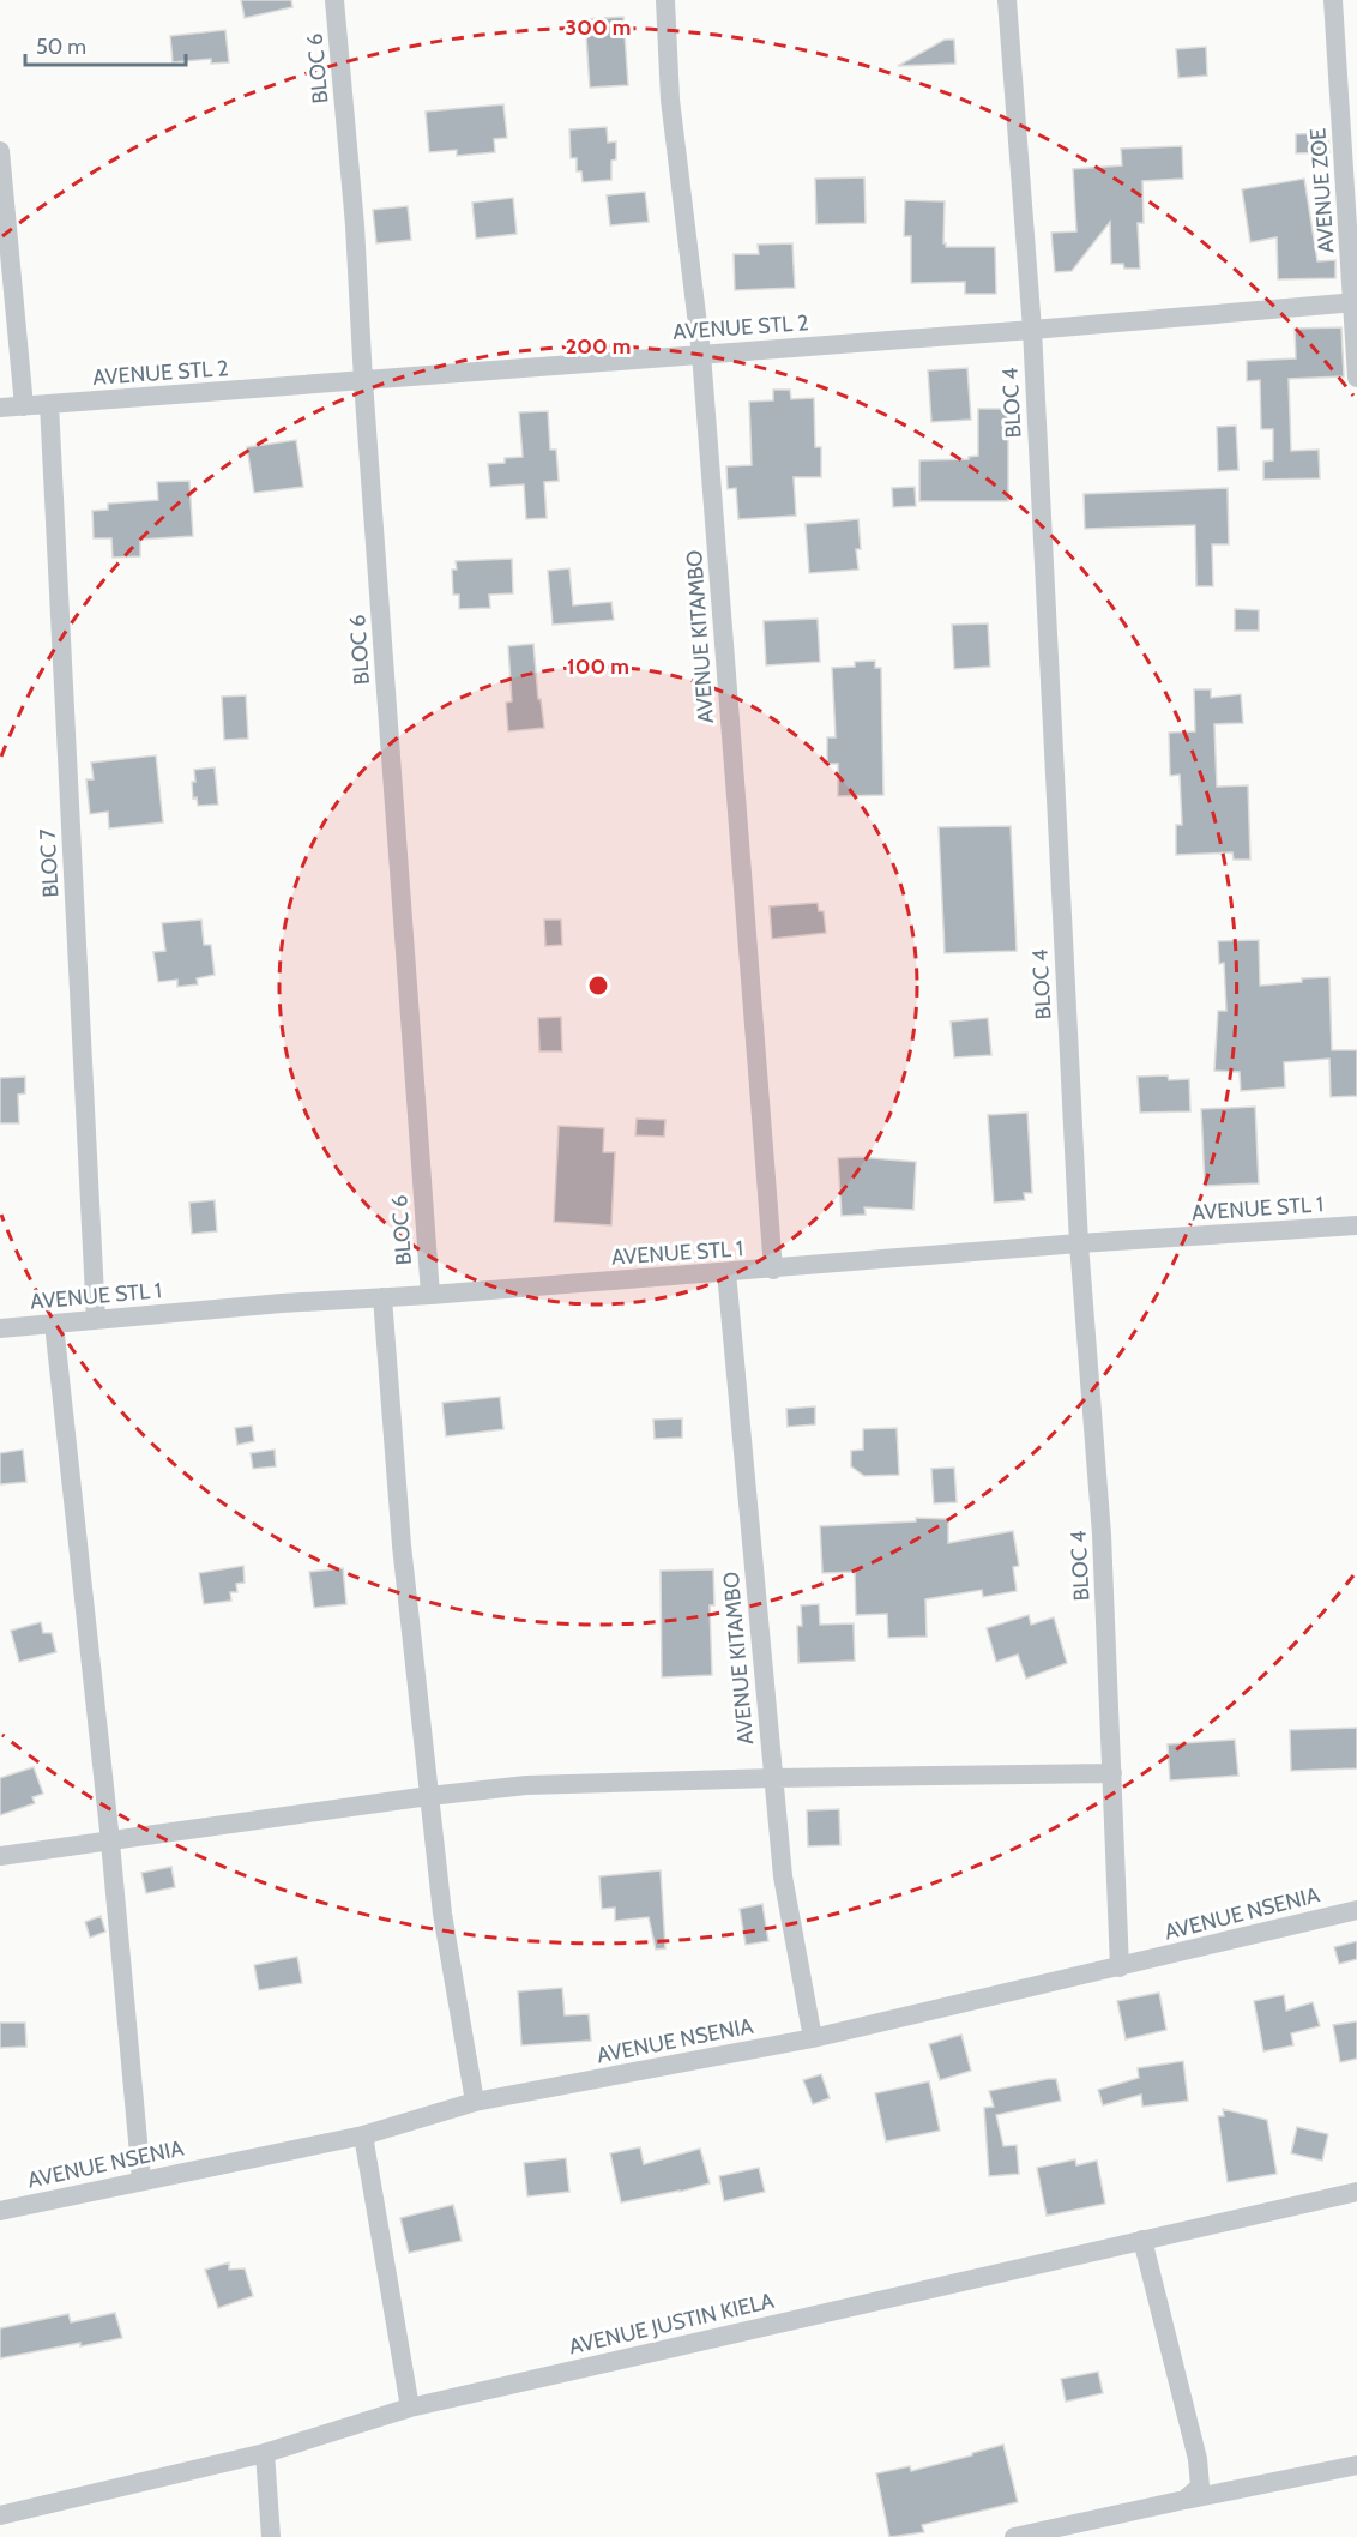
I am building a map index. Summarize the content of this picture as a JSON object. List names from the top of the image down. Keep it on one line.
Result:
{"streets":{"street":["BLOC 6","AVENUE ZOE","AVENUE STL 2","BLOC 4","AVENUE KITAMBO","BLOC 7","AVENUE STL 1","AVENUE NSENIA","AVENUE JUSTIN KIELA"]},"crossings":[["BLOC 6","AVENUE STL 2"],["BLOC 6","AVENUE STL 1"],["AVENUE ZOE","AVENUE STL 2"],["AVENUE STL 2","BLOC 4"],["AVENUE STL 2","AVENUE KITAMBO"],["AVENUE STL 2","BLOC 7"],["BLOC 4","AVENUE STL 1"],["BLOC 4","AVENUE NSENIA"],["AVENUE KITAMBO","AVENUE STL 1"],["AVENUE KITAMBO","AVENUE NSENIA"],["BLOC 7","AVENUE STL 1"]],"scale_bar":"50 m","rings":["300 m","200 m","100 m"]}
